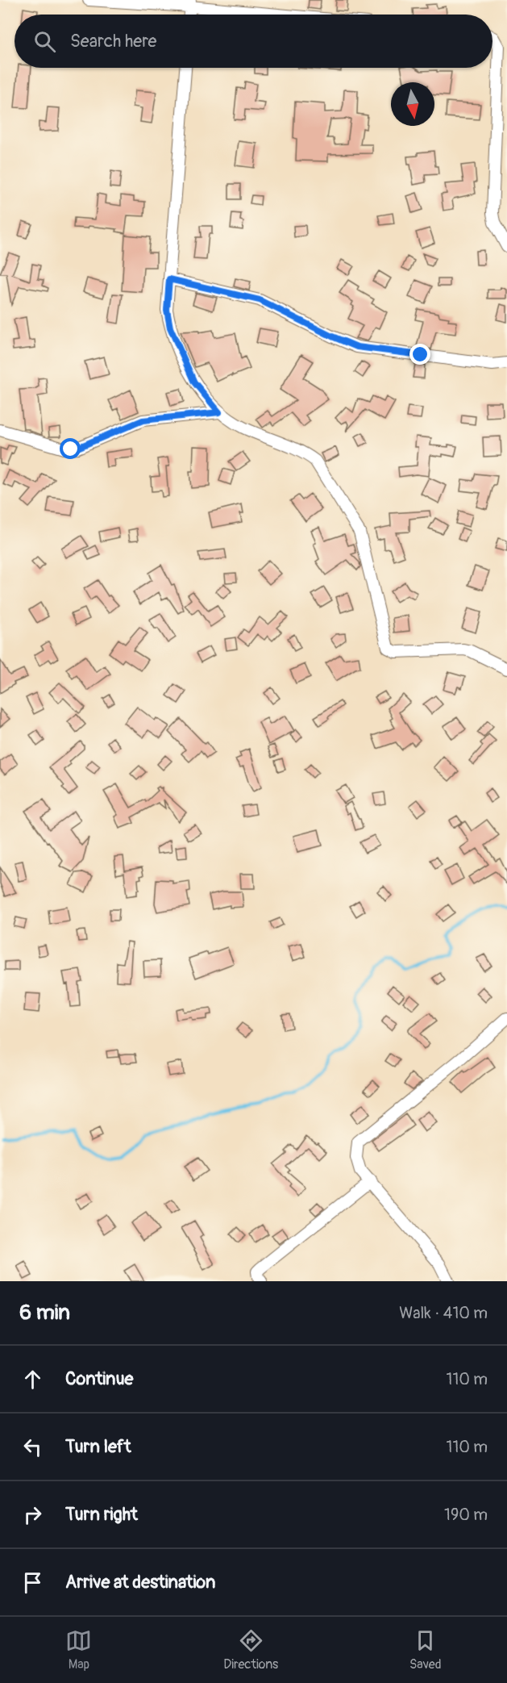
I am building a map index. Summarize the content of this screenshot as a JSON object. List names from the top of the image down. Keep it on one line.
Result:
{"north":"bottom","page":{"search":"Search here","heading":["6 min","Walk · 410 m"],"list":[["Continue","110 m"],["Turn left","110 m"],["Turn right","190 m"],"Arrive at destination"],"nav":["Map","Directions","Saved"]}}
